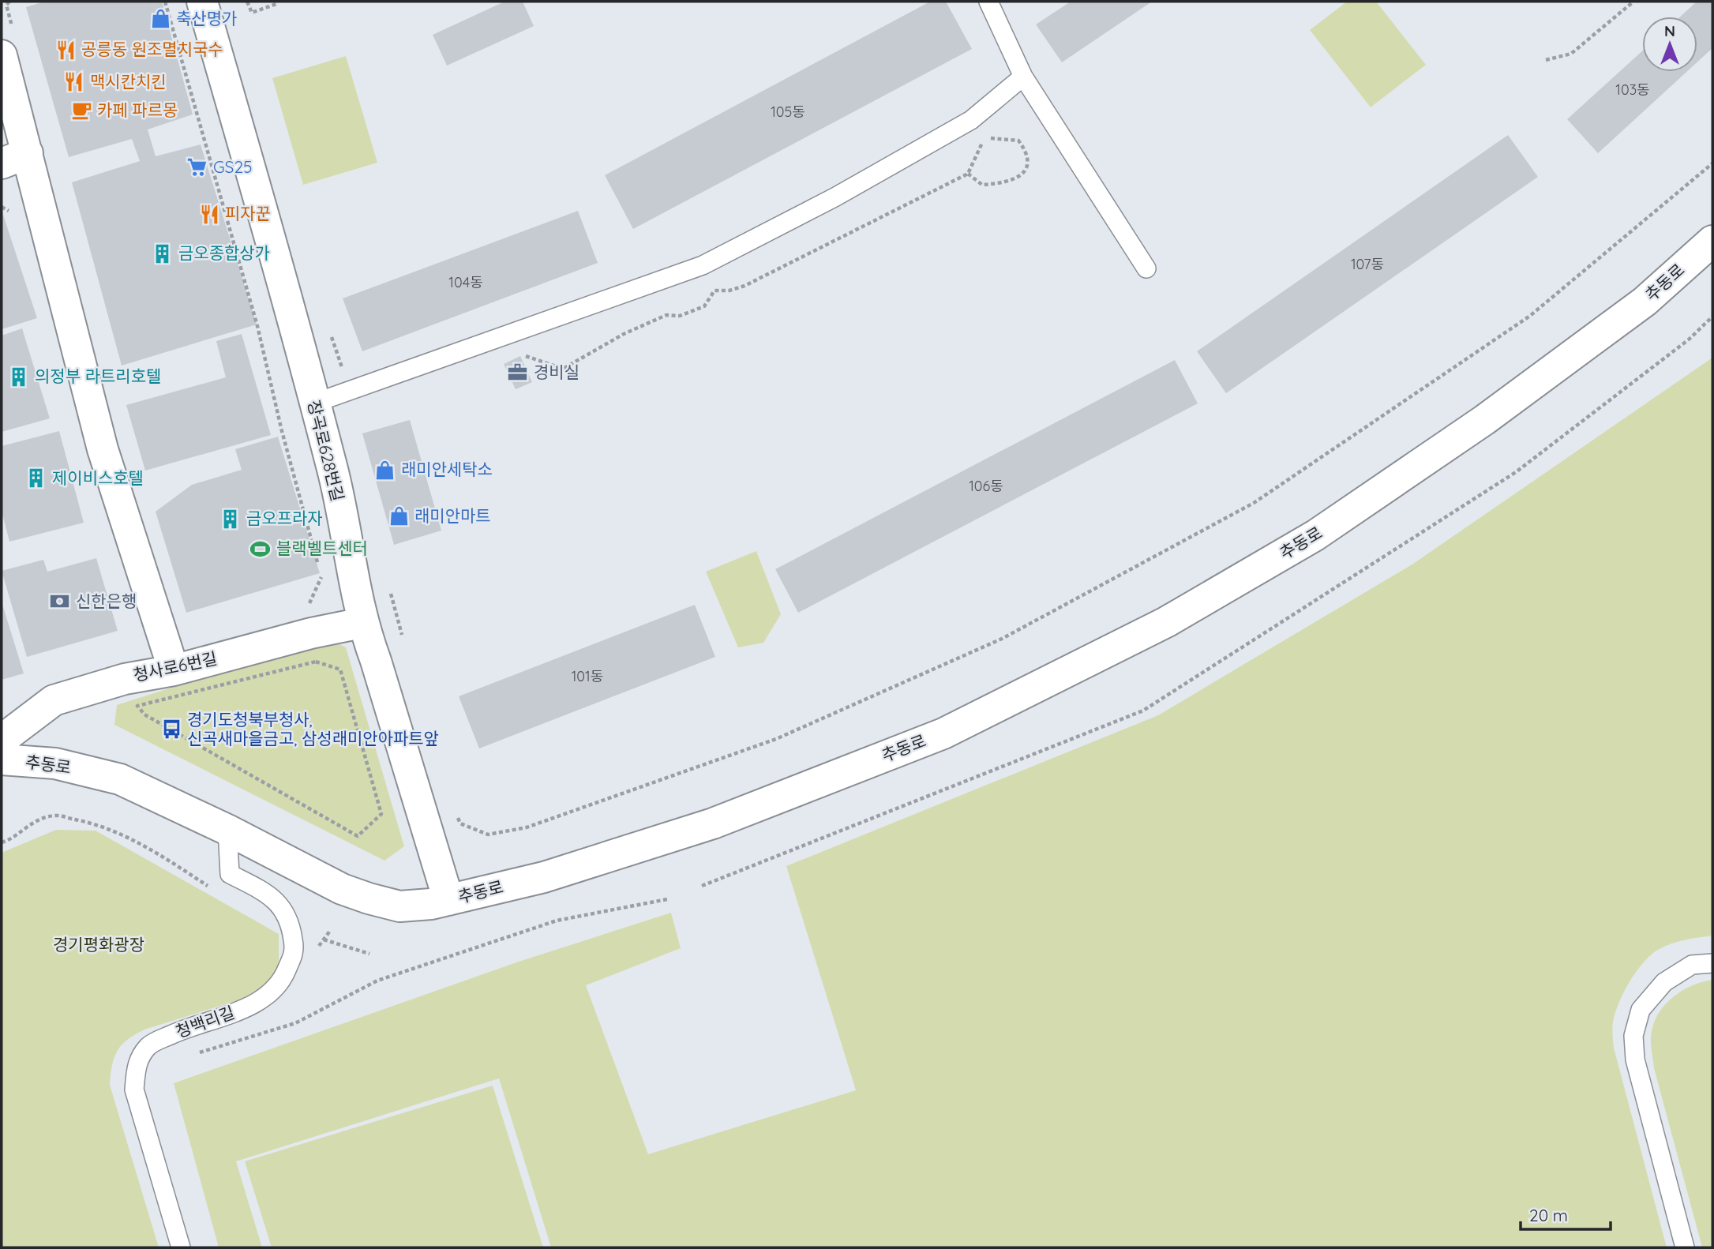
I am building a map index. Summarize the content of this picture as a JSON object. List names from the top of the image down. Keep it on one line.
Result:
{"streets":{"street":["추동로","장곡로628번길","청사로6번길"],"lane":["청백리길"]},"crossings":[["추동로","장곡로628번길"],["추동로","청백리길"],["장곡로628번길","청사로6번길"]],"parks":["경기평화광장"],"places":{"shop":["축산명가","래미안세탁소","래미안마트"],"restaurant":["공릉동 원조멸치국수","맥시칸치킨","피자꾼"],"cafe":["카페 파르몽"],"supermarket":["GS25"],"building":["금오종합상가","의정부 라트리호텔","제이비스호텔","금오프라자"],"office":["경비실"],"sports":["블랙벨트센터"],"bank":["신한은행"],"bus stop":["경기도청북부청사, 신곡새마을금고, 삼성래미안아파트앞"]},"house_numbers":["103동","105동","107동","104동","106동","101동"],"scale_bar":"20 m","north":"top"}
